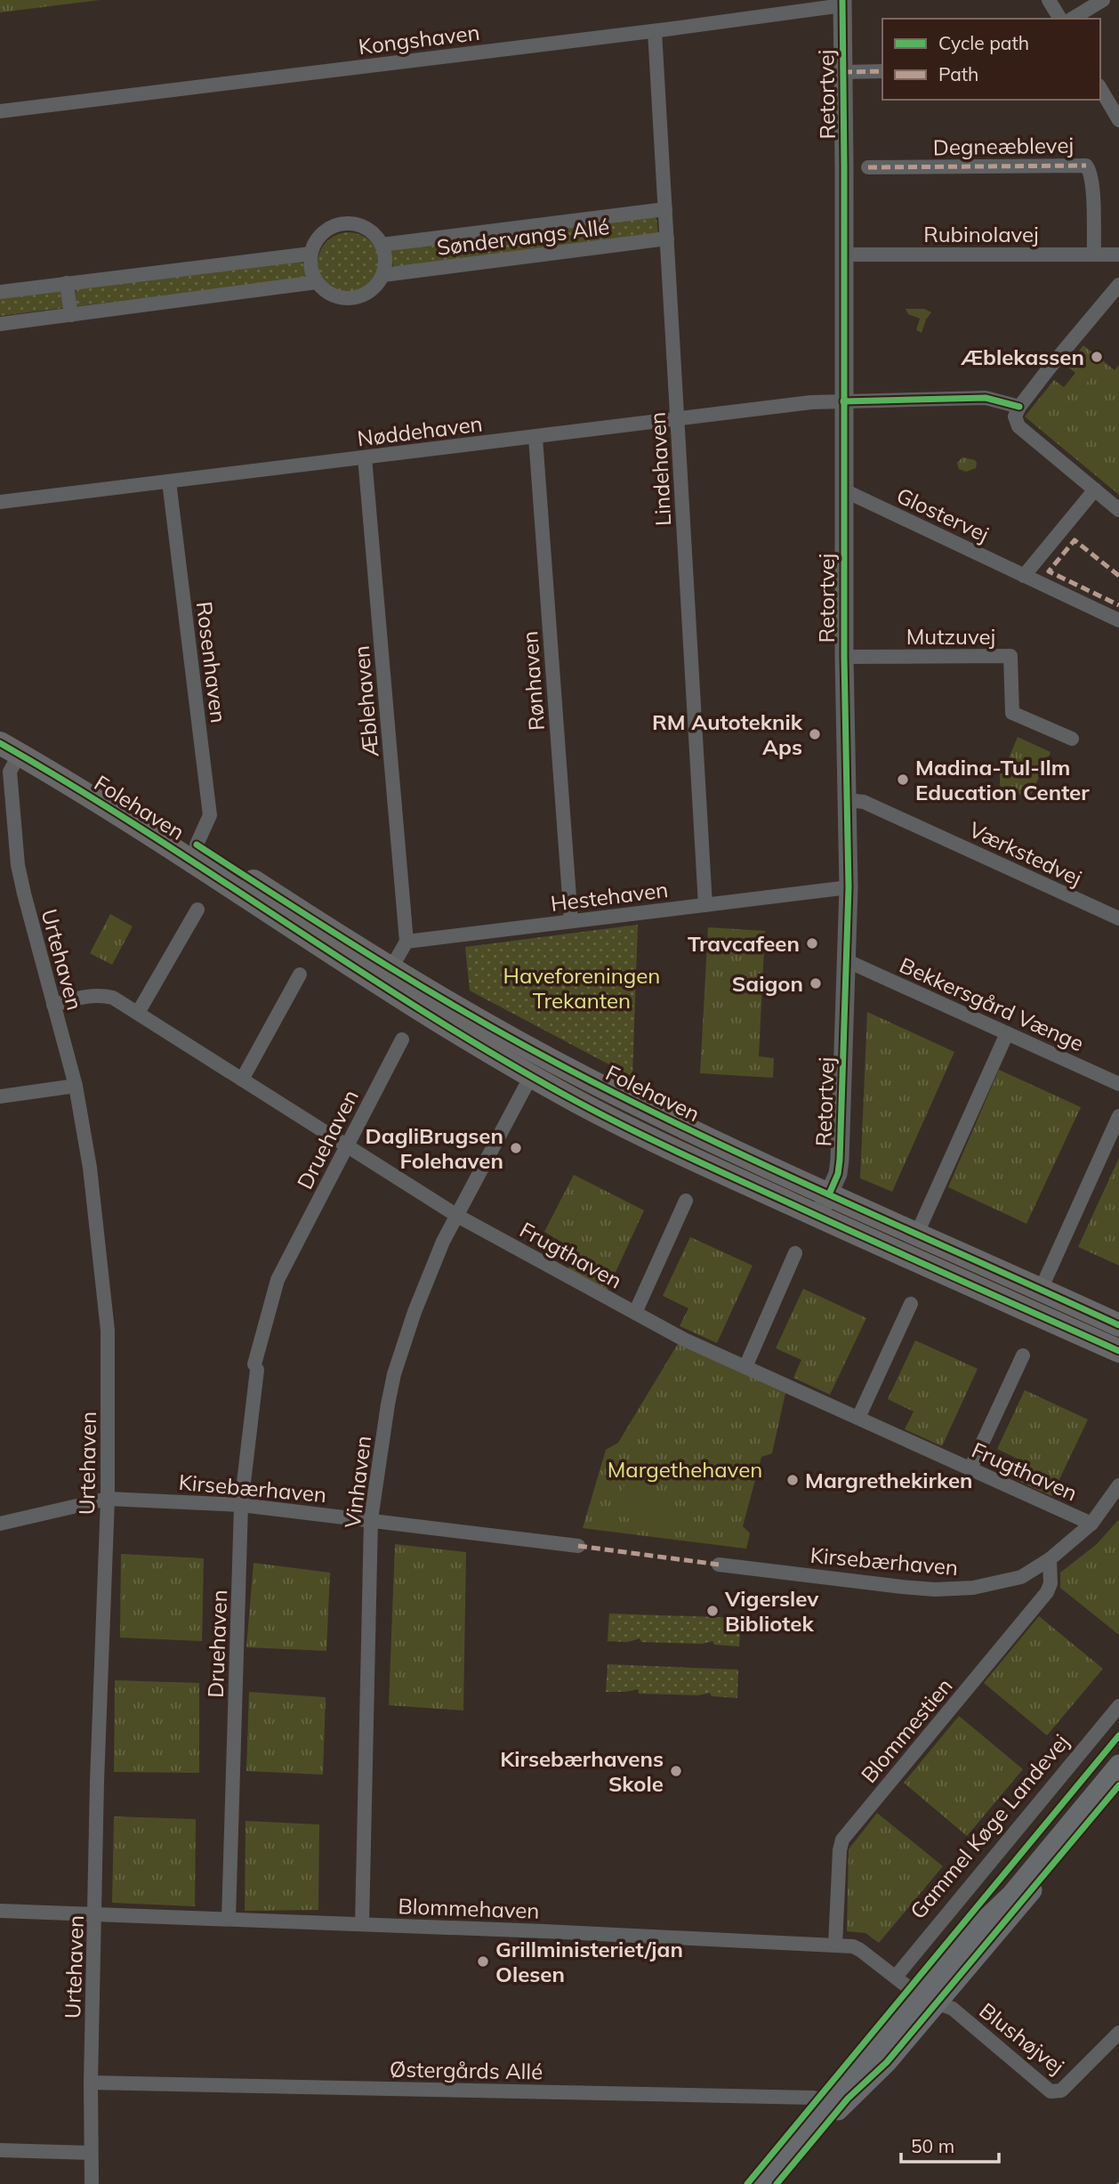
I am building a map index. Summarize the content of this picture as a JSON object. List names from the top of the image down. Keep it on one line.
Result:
{"streets":{"main road":["Folehaven"],"street":["Kongshaven","Retortvej","Degneæblevej","Rubinolavej","Søndervangs Allé","Nøddehaven","Lindehaven","Glostervej","Mutzuvej","Rosenhaven","Rønhaven","Æblehaven","Værkstedvej","Hestehaven","Urtehaven","Bekkersgård Vænge","Druehaven","Frugthaven","Vinhaven","Kirsebærhaven","Blommestien","Gammel Køge Landevej","Blommehaven","Blushøjvej","Østergårds Allé"]},"crossings":[["Kongshaven","Retortvej"],["Kongshaven","Lindehaven"],["Retortvej","Rubinolavej"],["Retortvej","Nøddehaven"],["Retortvej","Glostervej"],["Retortvej","Mutzuvej"],["Retortvej","Folehaven"],["Retortvej","Værkstedvej"],["Retortvej","Hestehaven"],["Retortvej","Bekkersgård Vænge"],["Degneæblevej","Rubinolavej"],["Søndervangs Allé","Lindehaven"],["Nøddehaven","Lindehaven"],["Nøddehaven","Rosenhaven"],["Nøddehaven","Rønhaven"],["Nøddehaven","Æblehaven"],["Lindehaven","Hestehaven"],["Rosenhaven","Folehaven"],["Rønhaven","Hestehaven"],["Æblehaven","Hestehaven"],["Folehaven","Urtehaven"],["Folehaven","Vinhaven"],["Urtehaven","Frugthaven"],["Urtehaven","Kirsebærhaven"],["Urtehaven","Blommehaven"],["Urtehaven","Østergårds Allé"],["Druehaven","Frugthaven"],["Druehaven","Kirsebærhaven"],["Druehaven","Blommehaven"],["Frugthaven","Vinhaven"],["Frugthaven","Kirsebærhaven"],["Vinhaven","Kirsebærhaven"],["Vinhaven","Blommehaven"],["Kirsebærhaven","Blommestien"],["Blommestien","Blommehaven"],["Gammel Køge Landevej","Blommehaven"],["Blommehaven","Blushøjvej"]],"parks":["Haveforeningen Trekanten","Margethehaven"],"places":["Æblekassen","RM Autoteknik Aps","Madina-Tul-Ilm Education Center","Travcafeen","Saigon","DagliBrugsen Folehaven","Margrethekirken","Vigerslev Bibliotek","Kirsebærhavens Skole","Grillministeriet/jan Olesen"],"legend":["Cycle path","Path"],"scale_bar":"50 m"}
